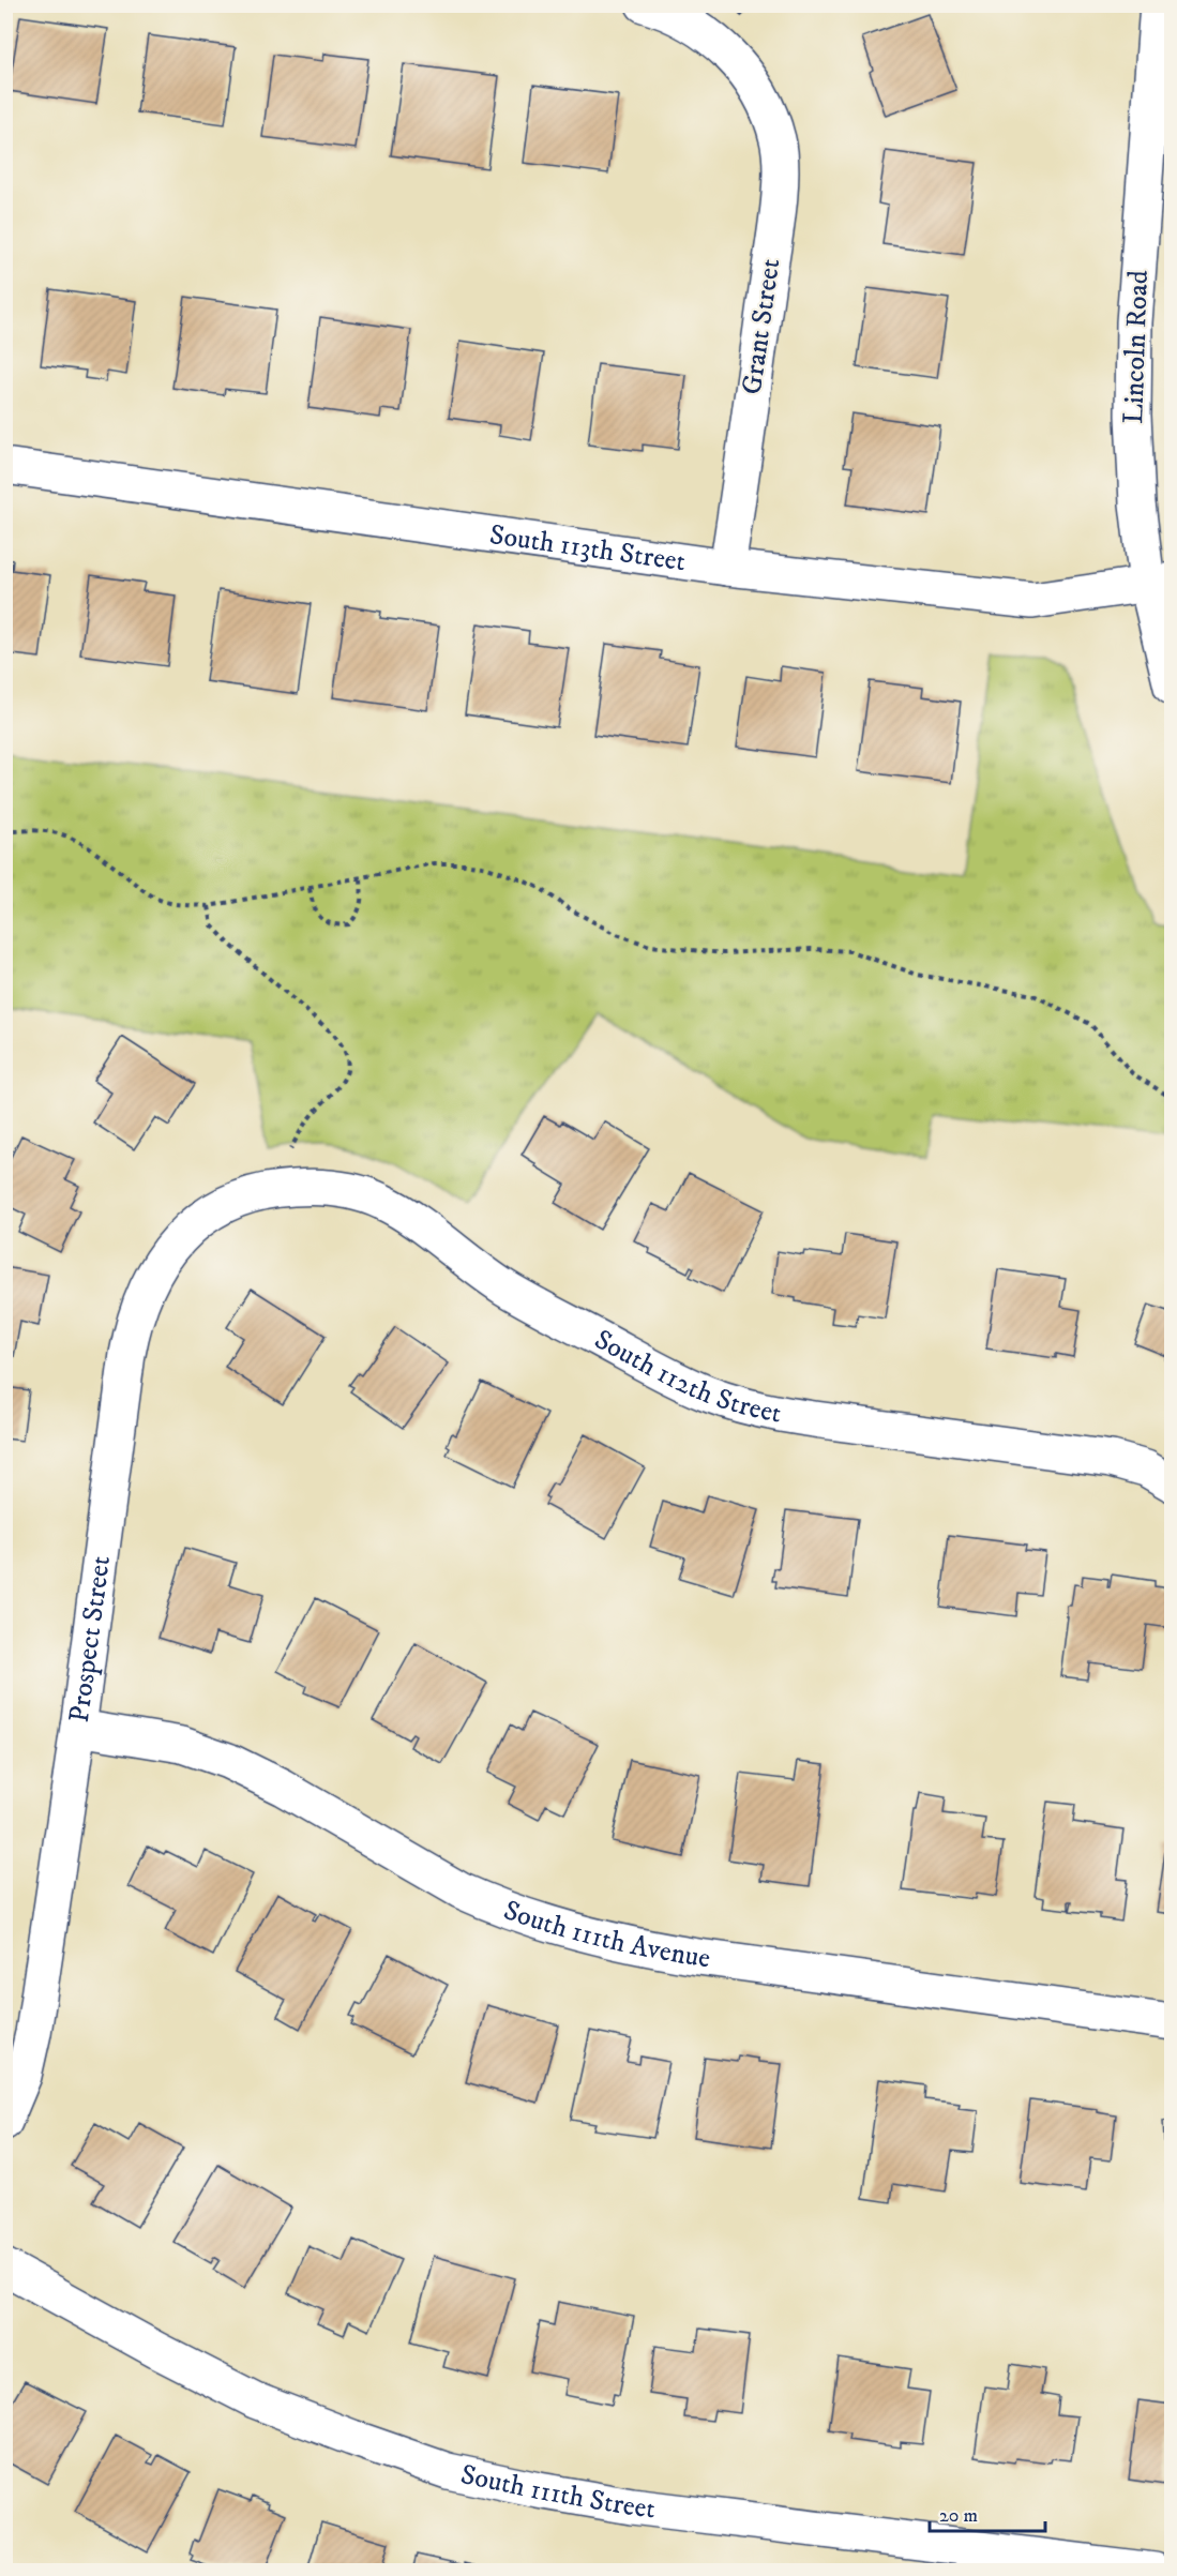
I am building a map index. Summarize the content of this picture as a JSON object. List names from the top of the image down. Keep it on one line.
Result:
{"streets":{"street":["Grant Street","Lincoln Road","South 113th Street","South 112th Street","Prospect Street","South 111th Avenue","South 111th Street"]},"crossings":[["Grant Street","South 113th Street"],["Lincoln Road","South 113th Street"],["South 112th Street","Prospect Street"],["Prospect Street","South 111th Avenue"]],"scale_bar":"20 m"}
